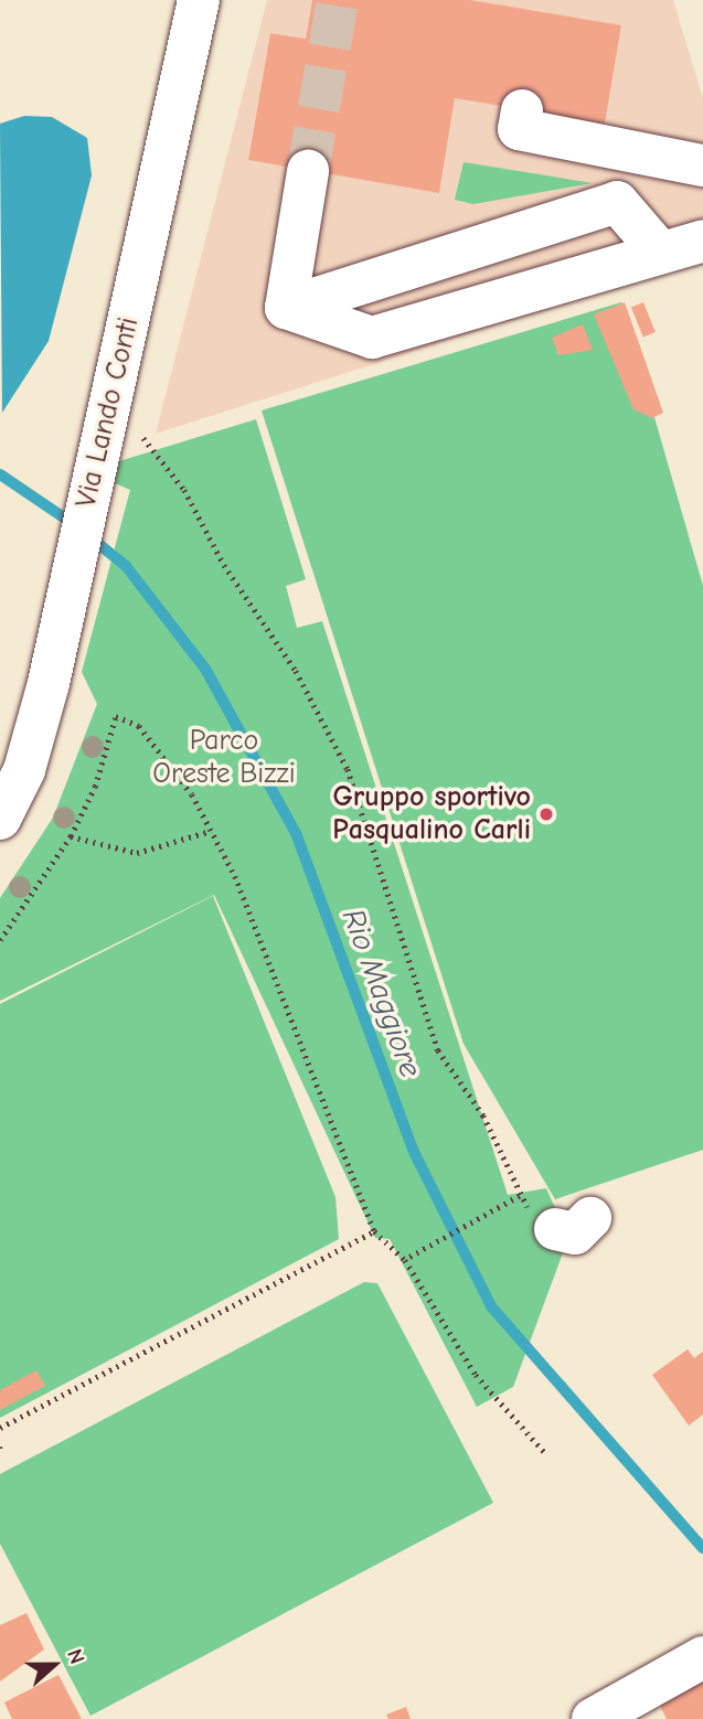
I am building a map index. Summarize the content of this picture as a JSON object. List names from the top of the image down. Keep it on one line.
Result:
{"streets":{"street":["Via Lando Conti"]},"water":["Rio Maggiore"],"parks":["Parco Oreste Bizzi"],"places":["Gruppo sportivo Pasqualino Carli"],"north":"right"}
